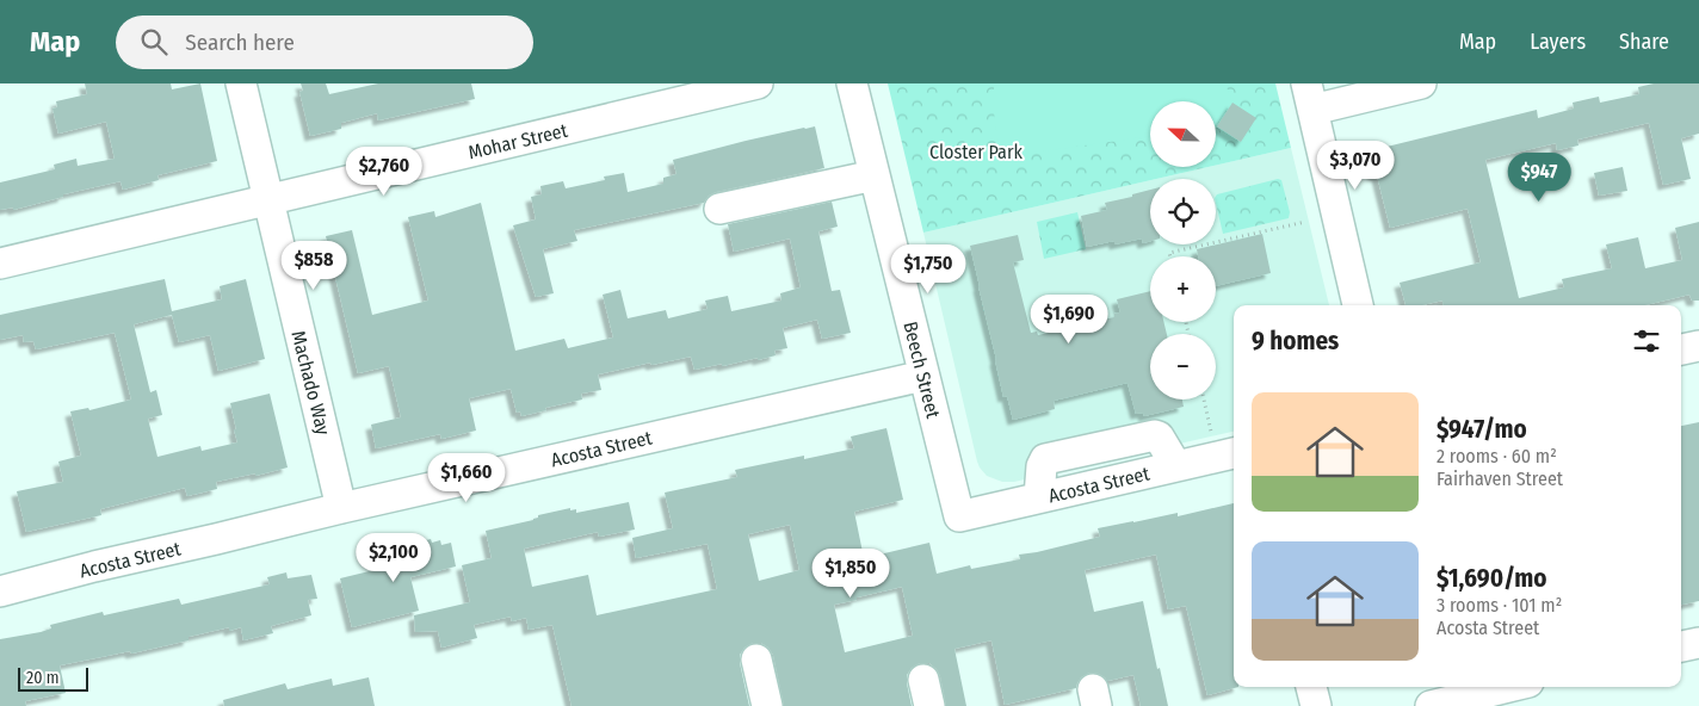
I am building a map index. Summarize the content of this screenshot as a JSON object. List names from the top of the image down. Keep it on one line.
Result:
{"streets":{"street":["Mohar Street","Beech Street","Machado Way","Acosta Street"]},"crossings":[["Mohar Street","Machado Way"],["Beech Street","Acosta Street"],["Machado Way","Acosta Street"]],"parks":["Closter Park"],"scale_bar":"20 m","north":"left","page":{"header":"Map","search":"Search here","nav":["Map","Layers","Share"],"map_buttons":["+","−"],"price":["$3,070","$2,760","$947","$858","$1,750","$1,690","$1,660","$2,100","$1,850"],"heading":"9 homes","list":[{"name":"$947/mo","note":"2 rooms · 60 m² · Fairhaven Street"},{"name":"$1,690/mo","note":"3 rooms · 101 m² · Acosta Street"}],"scale":"20 m"}}
